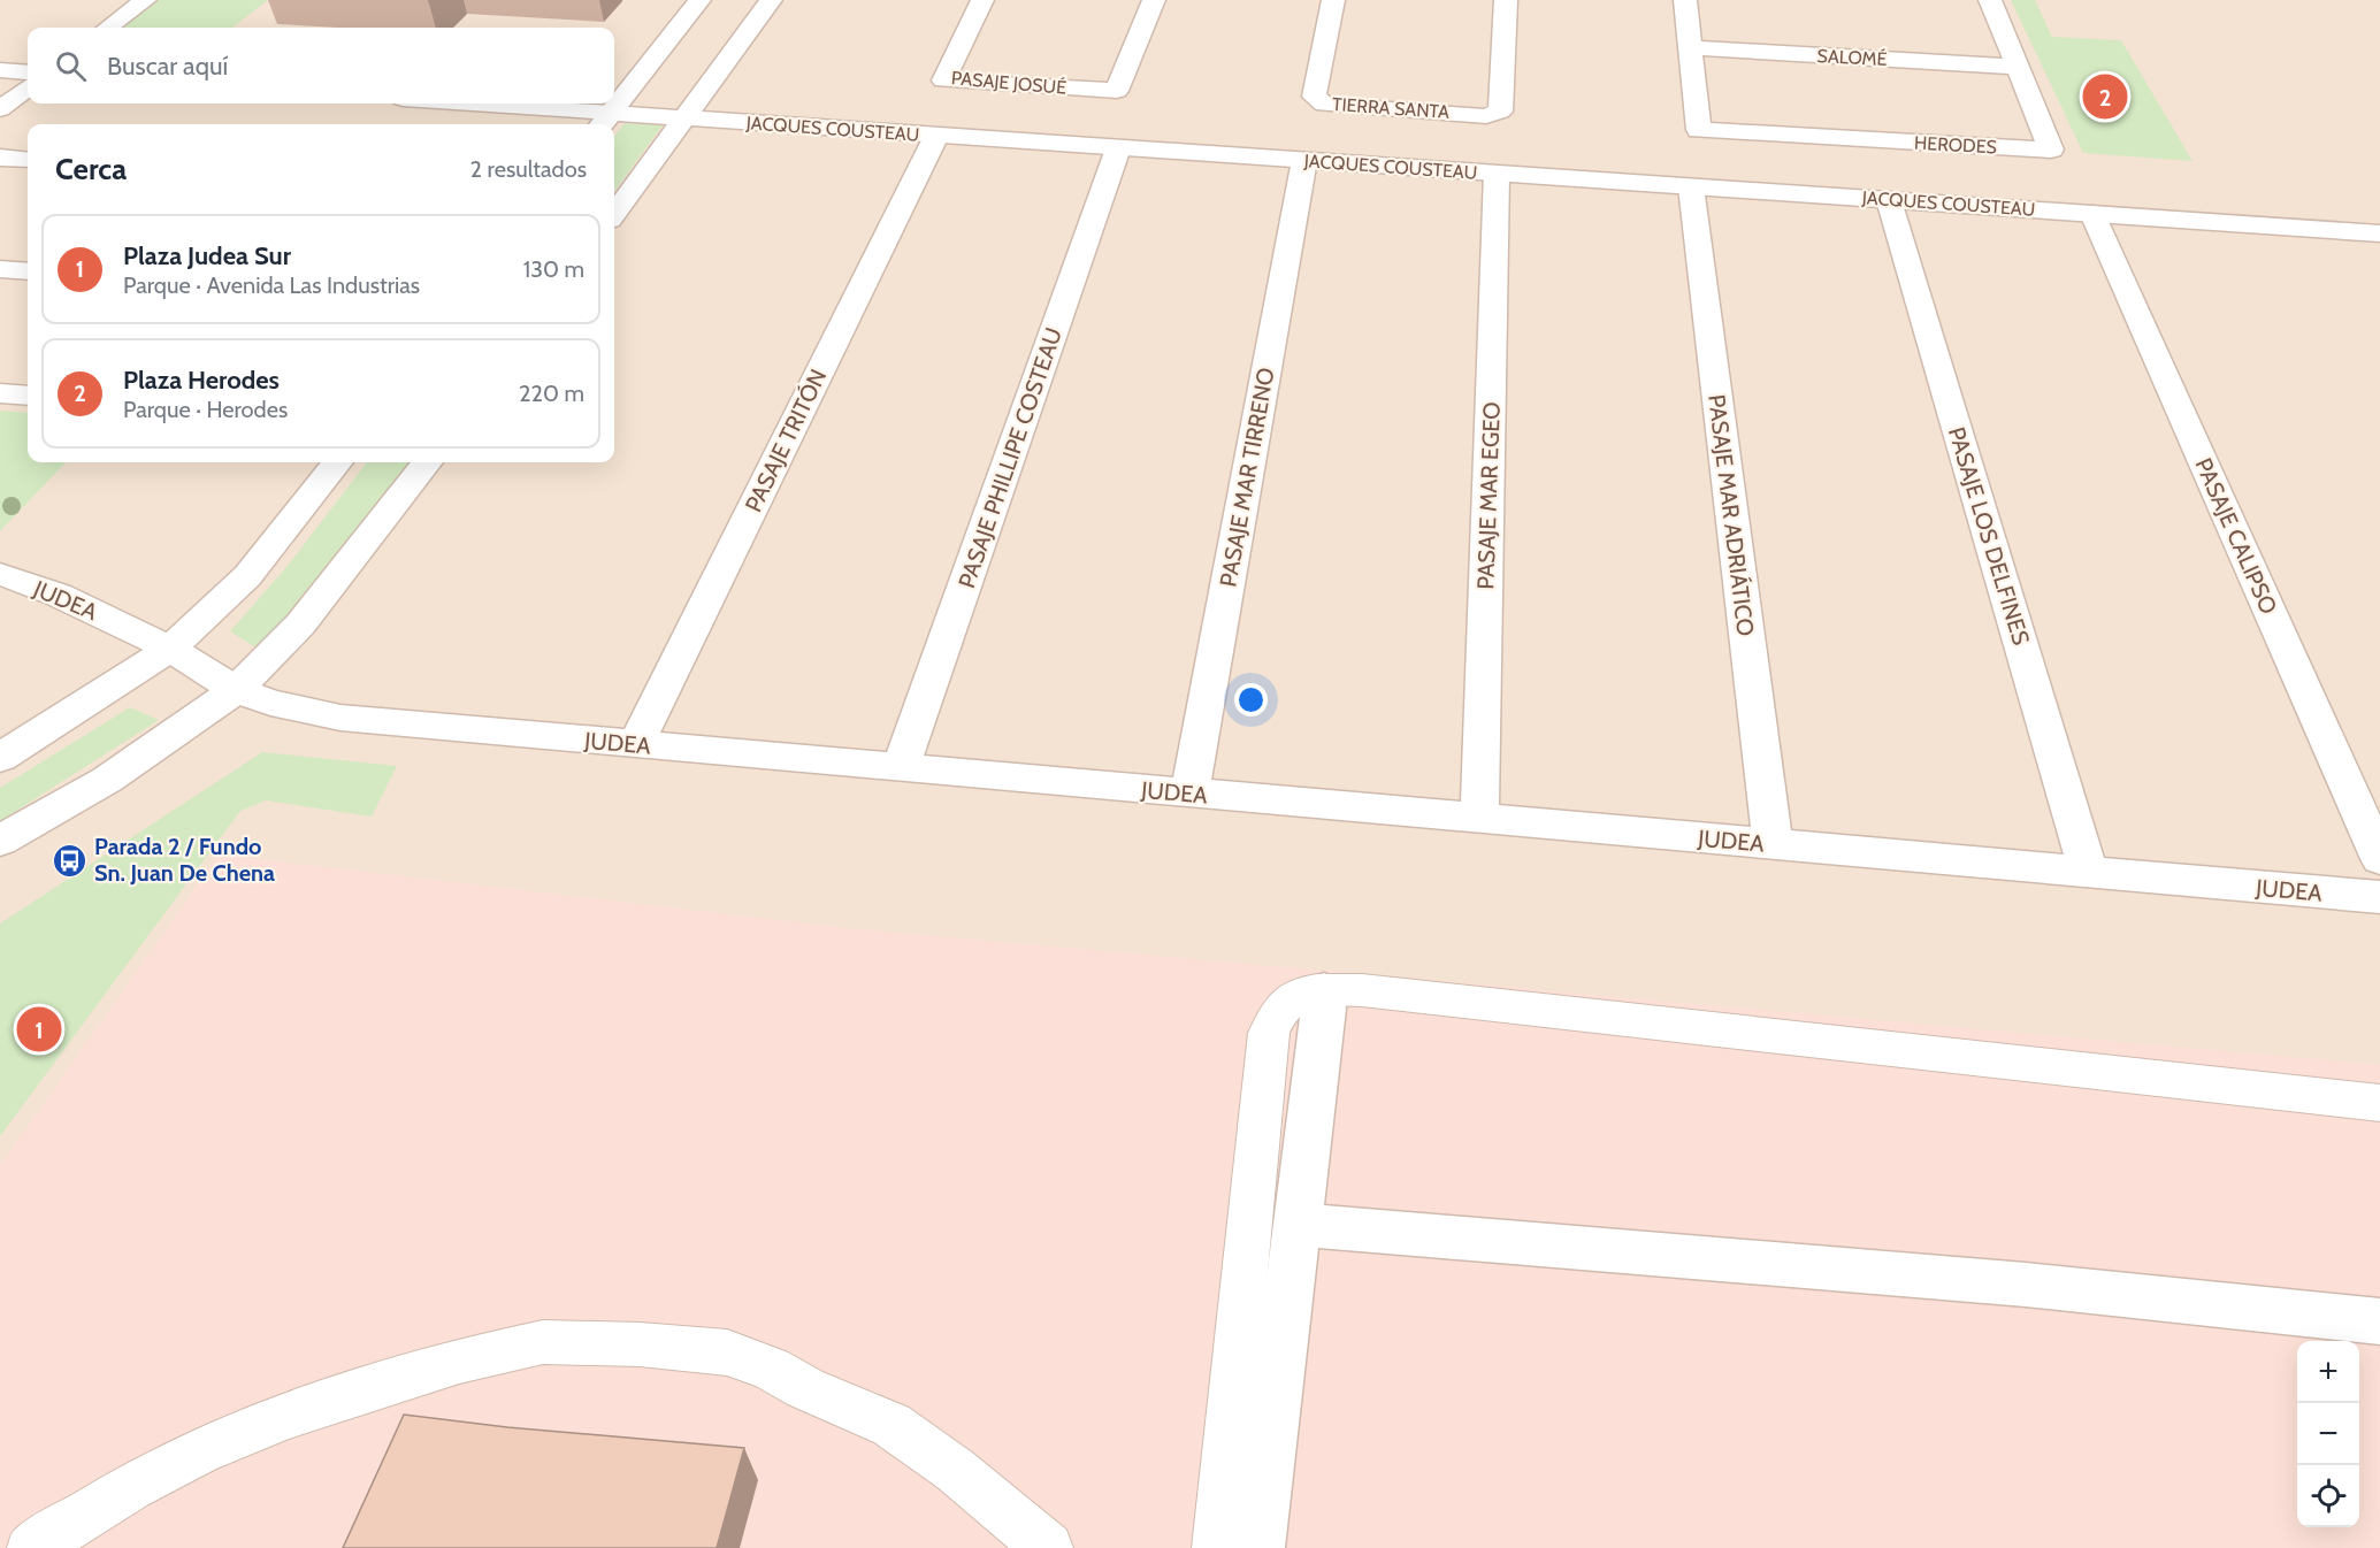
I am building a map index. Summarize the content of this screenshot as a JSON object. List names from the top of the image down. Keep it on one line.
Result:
{"streets":{"street":["SALOMÉ","PASAJE JOSUÉ","TIERRA SANTA","JACQUES COUSTEAU","HERODES","PASAJE TRITÓN","PASAJE PHILLIPE COSTEAU","PASAJE MAR TIRRENO","PASAJE MAR EGEO","PASAJE MAR ADRIÁTICO","PASAJE LOS DELFINES","PASAJE CALIPSO","JUDEA"]},"crossings":[["SALOMÉ","HERODES"],["JACQUES COUSTEAU","PASAJE TRITÓN"],["JACQUES COUSTEAU","PASAJE PHILLIPE COSTEAU"],["JACQUES COUSTEAU","PASAJE MAR TIRRENO"],["JACQUES COUSTEAU","PASAJE MAR EGEO"],["JACQUES COUSTEAU","PASAJE MAR ADRIÁTICO"],["JACQUES COUSTEAU","PASAJE LOS DELFINES"],["JACQUES COUSTEAU","PASAJE CALIPSO"],["PASAJE TRITÓN","JUDEA"],["PASAJE PHILLIPE COSTEAU","JUDEA"],["PASAJE MAR TIRRENO","JUDEA"],["PASAJE MAR EGEO","JUDEA"],["PASAJE MAR ADRIÁTICO","JUDEA"],["PASAJE LOS DELFINES","JUDEA"]],"places":{"bus stop":["Parada 2 / Fundo Sn. Juan De Chena"]},"page":{"search":"Buscar aquí","pins":["2","1"],"heading":["Cerca","2 resultados"],"list":[{"mark":"1","name":"Plaza Judea Sur","note":"Parque · Avenida Las Industrias","value":"130 m"},{"mark":"2","name":"Plaza Herodes","note":"Parque · Herodes","value":"220 m"}],"map_buttons":["+","−"]}}
